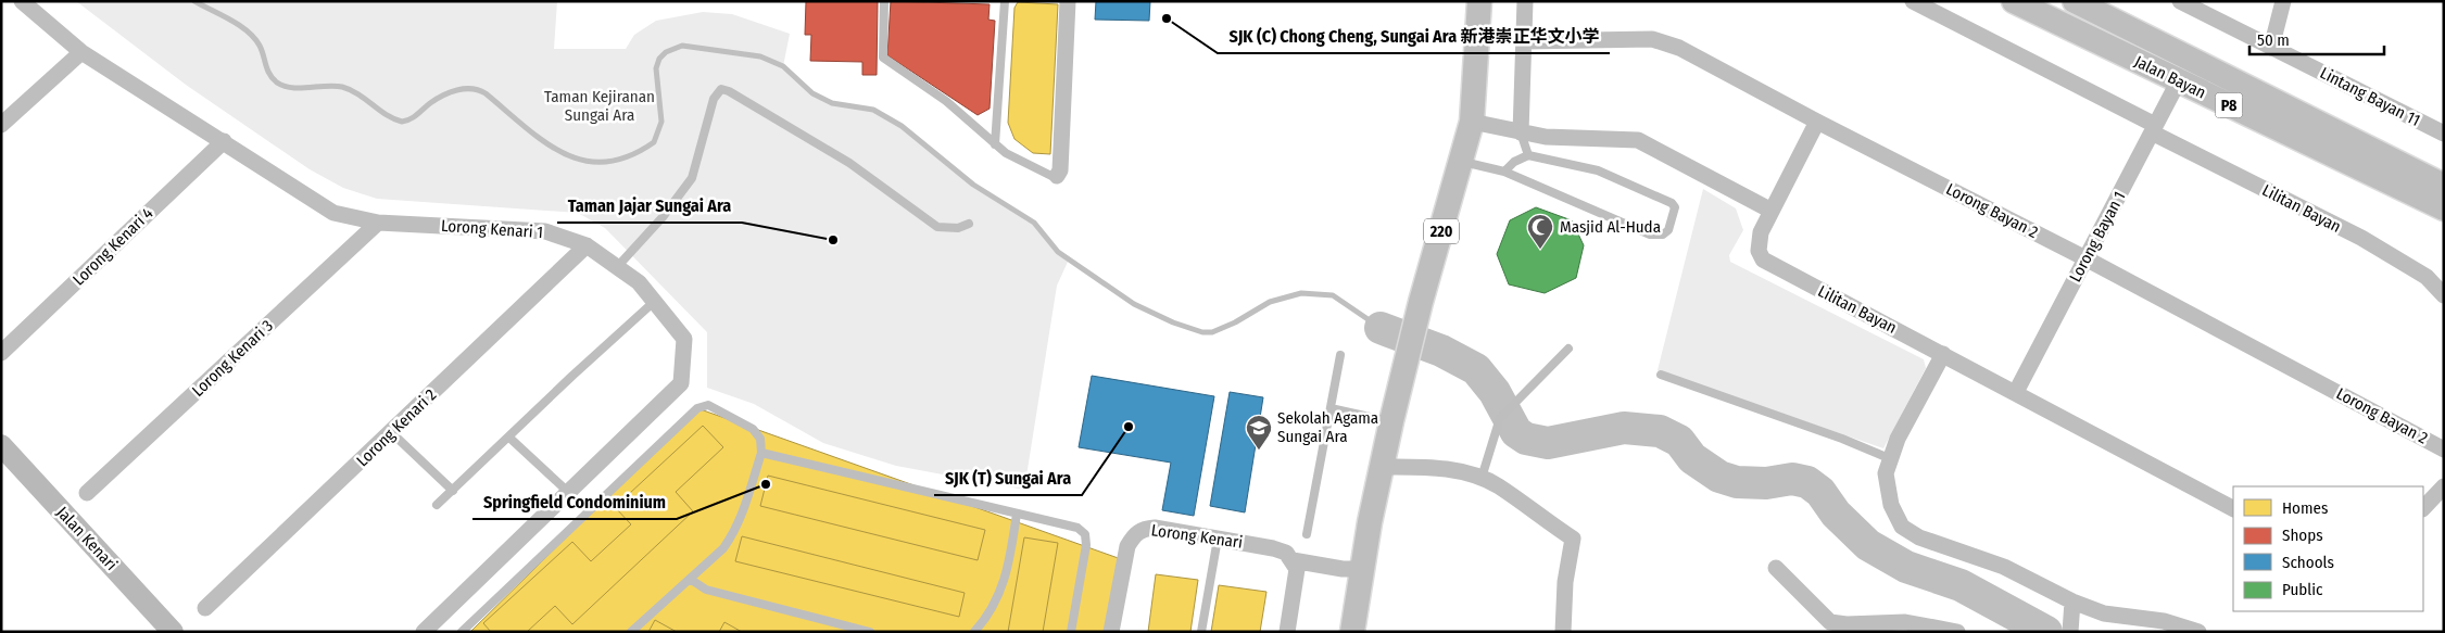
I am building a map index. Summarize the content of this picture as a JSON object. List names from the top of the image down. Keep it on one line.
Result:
{"streets":{"main road":["Jalan Bayan","P8","220"],"street":["Lintang Bayan 11","Lilitan Bayan","Lorong Bayan 2","Lorong Kenari 1","Lorong Bayan 1","Lorong Kenari 4","Lorong Kenari 3","Lorong Kenari 2","Lorong Kenari","Jalan Kenari"]},"crossings":[["Jalan Bayan","Lorong Bayan 1"],["Lilitan Bayan","Lorong Bayan 2"],["Lilitan Bayan","Lorong Bayan 1"],["Lorong Bayan 2","Lorong Bayan 1"],["Lorong Kenari 1","Lorong Kenari 4"],["Lorong Kenari 1","Lorong Kenari 3"],["Lorong Kenari 1","Lorong Kenari 2"],["220","Lorong Kenari"]],"parks":["Taman Kejiranan Sungai Ara"],"places":{"other":["SJK (C) Chong Cheng, Sungai Ara 新港崇正华文小学","Taman Jajar Sungai Ara","SJK (T) Sungai Ara","Springfield Condominium"],"mosque":["Masjid Al-Huda"],"school or university":["Sekolah Agama Sungai Ara"]},"legend":["Homes","Shops","Schools","Public"],"scale_bar":"50 m"}
